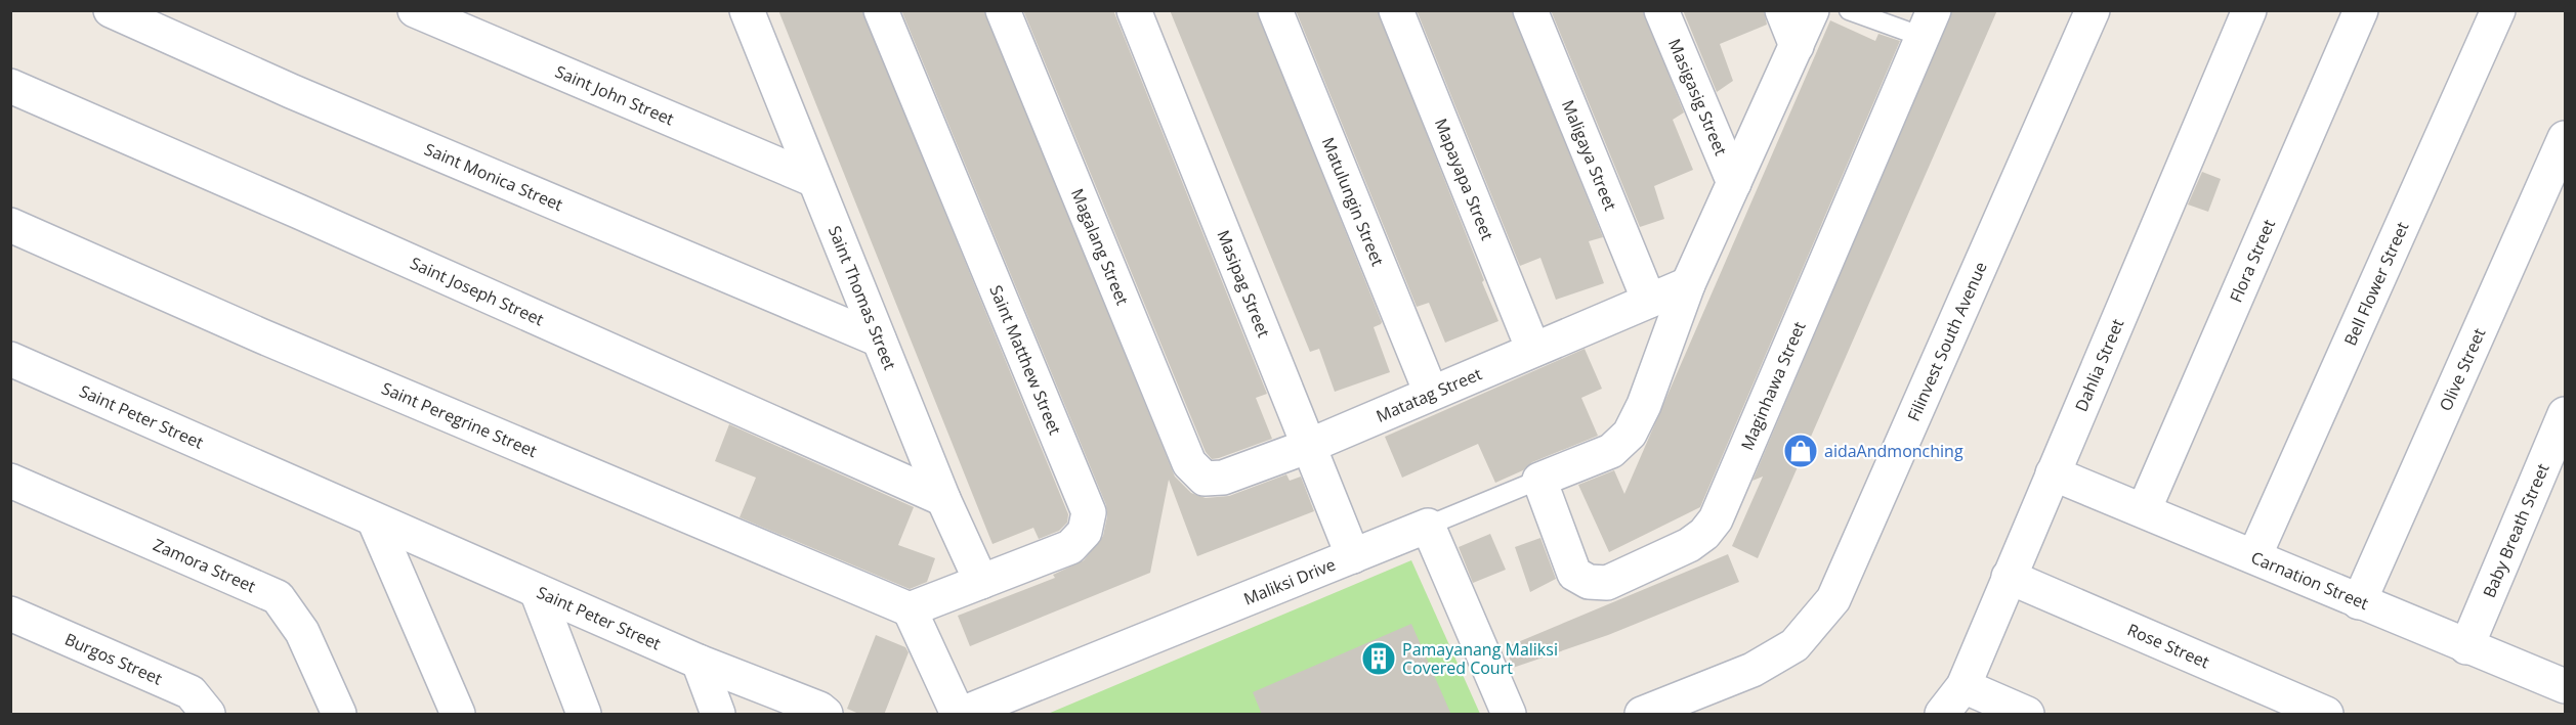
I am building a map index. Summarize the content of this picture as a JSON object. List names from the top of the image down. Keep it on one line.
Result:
{"streets":{"street":["Saint John Street","Masigasig Street","Maligaya Street","Saint Monica Street","Mapayapa Street","Matulungin Street","Magalang Street","Flora Street","Masipag Street","Bell Flower Street","Saint Joseph Street","Saint Thomas Street","Filinvest South Avenue","Saint Matthew Street","Dahlia Street","Olive Street","Maginhawa Street","Matatag Street","Saint Peter Street","Saint Peregrine Street","Baby Breath Street","Zamora Street","Carnation Street","Maliksi Drive","Rose Street","Burgos Street"]},"crossings":[["Saint John Street","Saint Thomas Street"],["Maligaya Street","Matatag Street"],["Saint Monica Street","Saint Thomas Street"],["Mapayapa Street","Matatag Street"],["Matulungin Street","Matatag Street"],["Magalang Street","Matatag Street"],["Flora Street","Carnation Street"],["Masipag Street","Matatag Street"],["Masipag Street","Maliksi Drive"],["Bell Flower Street","Carnation Street"],["Saint Joseph Street","Saint Thomas Street"],["Saint Thomas Street","Saint Matthew Street"],["Saint Matthew Street","Saint Peregrine Street"],["Dahlia Street","Carnation Street"],["Dahlia Street","Rose Street"],["Olive Street","Carnation Street"],["Baby Breath Street","Carnation Street"]],"places":{"shop":["aidaAndmonching"],"building":["Pamayanang Maliksi Covered Court"]}}
